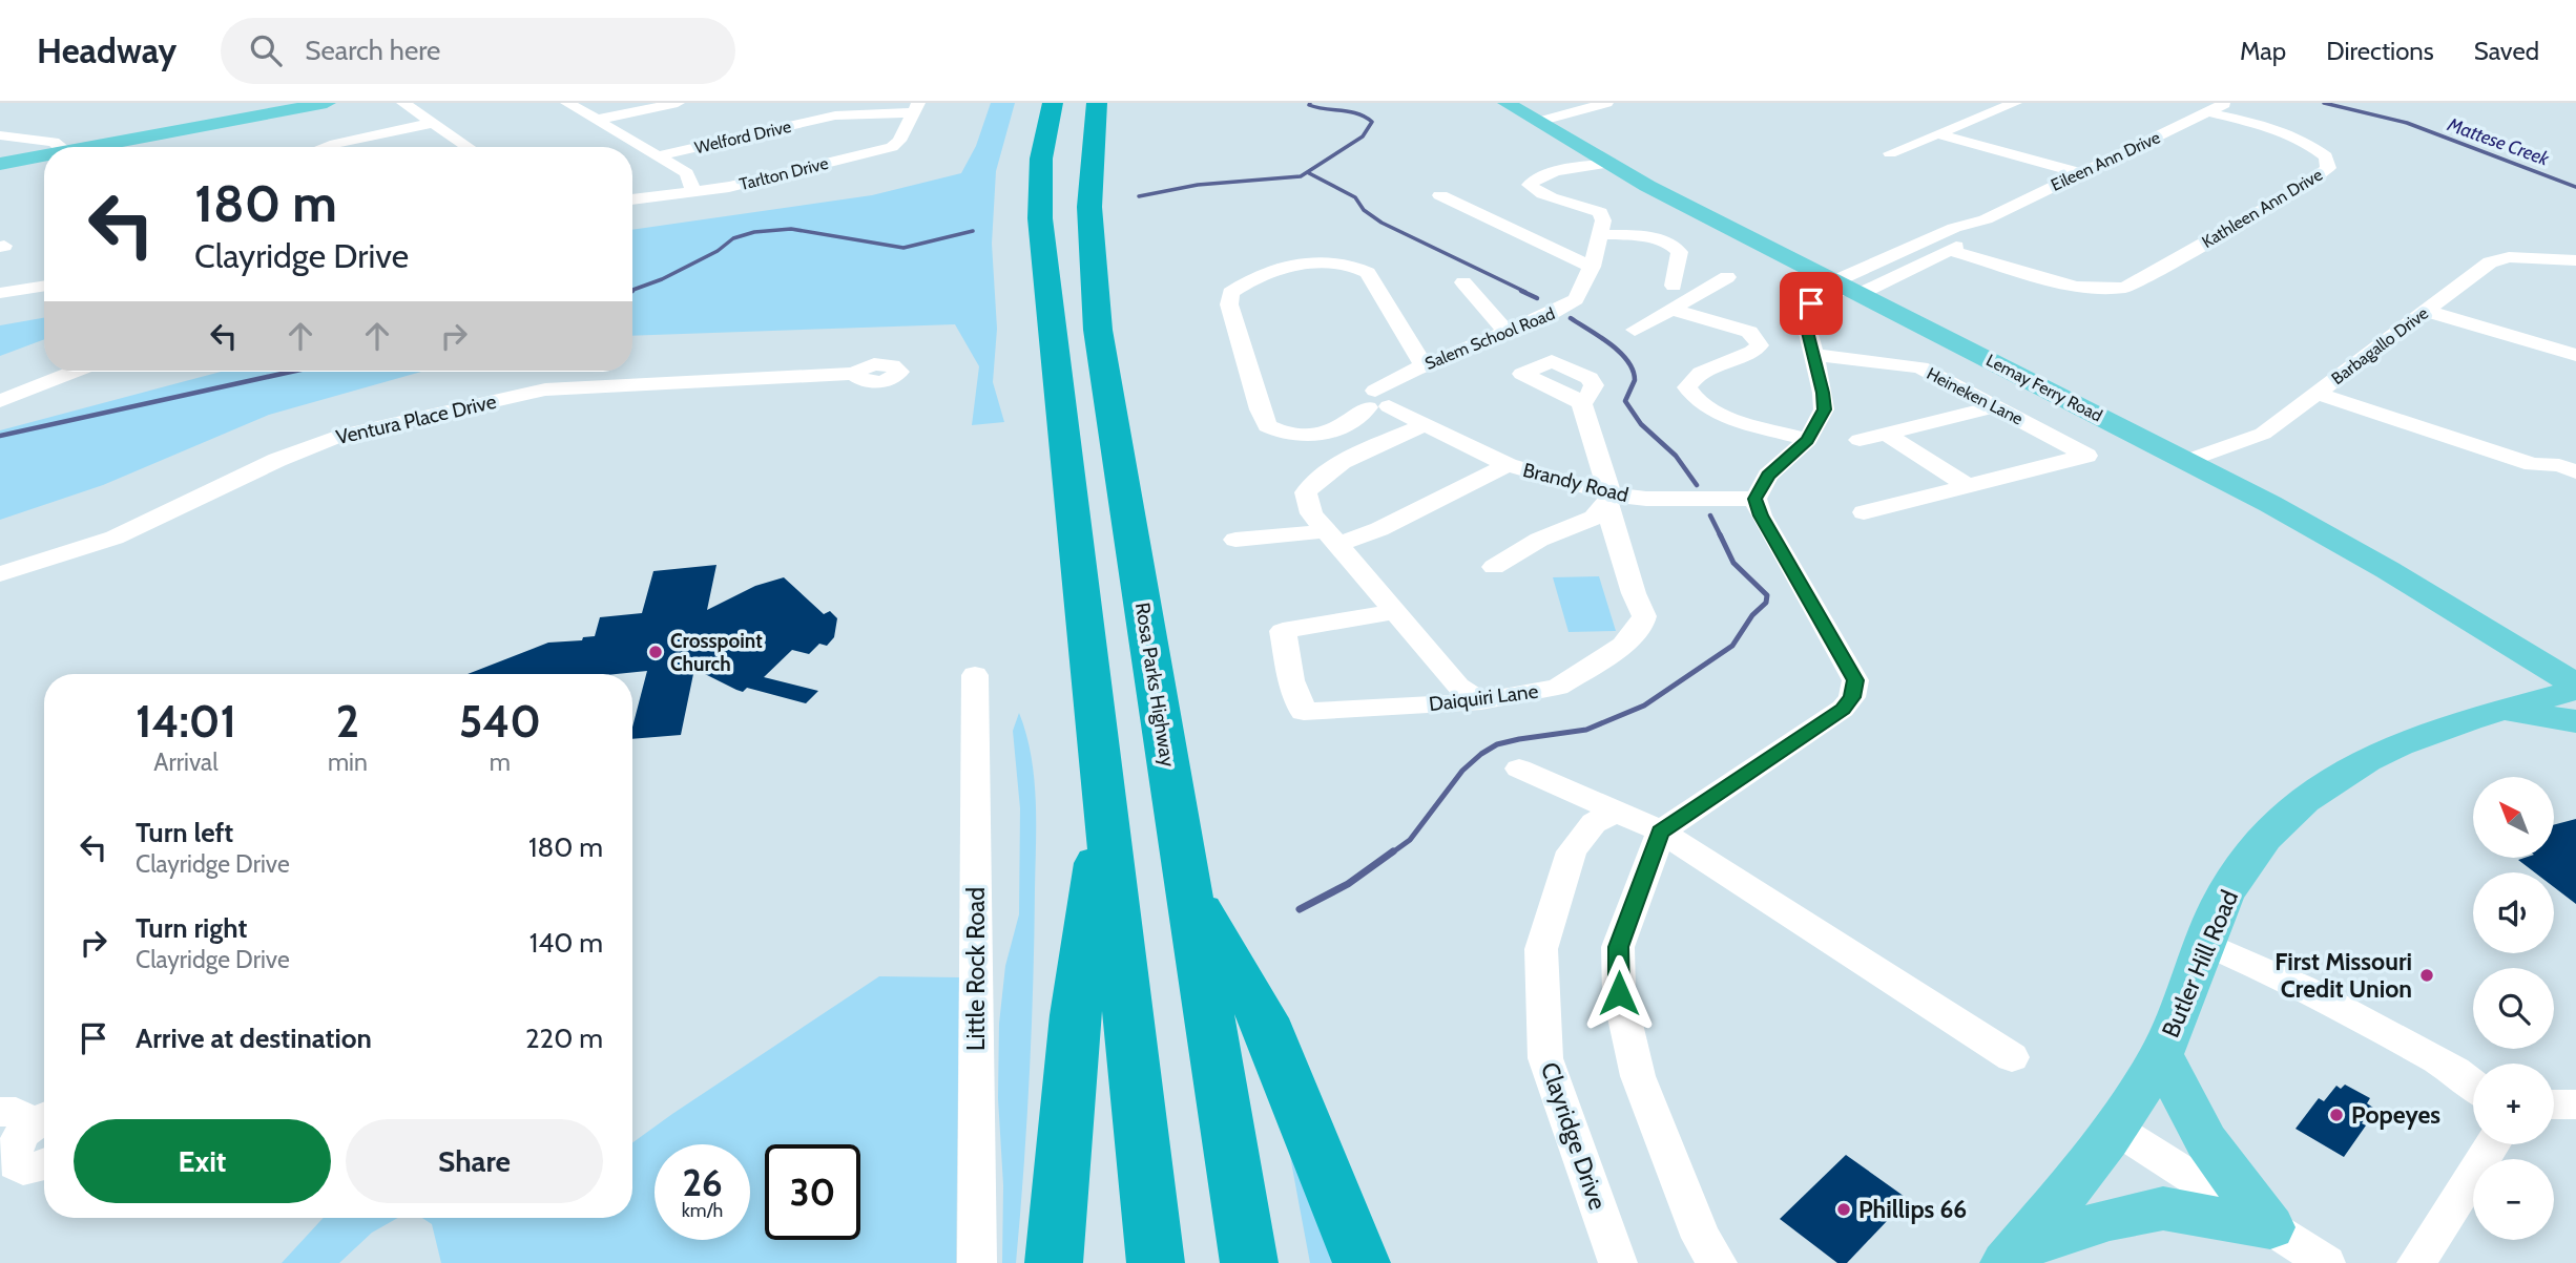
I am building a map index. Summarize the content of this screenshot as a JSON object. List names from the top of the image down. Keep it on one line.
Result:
{"streets":{"highway":["Rosa Parks Highway"],"main road":["Lemay Ferry Road","Butler Hill Road"],"street":["Welford Drive","Eileen Ann Drive","Tarlton Drive","Kathleen Ann Drive","Salem School Road","Barbagallo Drive","Heineken Lane","Ventura Place Drive","Brandy Road","Daiquiri Lane","Little Rock Road","Clayridge Drive"]},"crossings":[["Welford Drive","Tarlton Drive"],["Eileen Ann Drive","Kathleen Ann Drive"],["Eileen Ann Drive","Lemay Ferry Road"],["Salem School Road","Brandy Road"],["Barbagallo Drive","Lemay Ferry Road"],["Lemay Ferry Road","Butler Hill Road"],["Brandy Road","Daiquiri Lane"]],"water":["Mattese Creek"],"places":["Crosspoint Church","First Missouri Credit Union","Popeyes","Phillips 66"],"north":"top left","page":{"header":"Headway","search":"Search here","nav":["Map","Directions","Saved"],"turn":["180 m","Clayridge Drive"],"eta":["14:01","Arrival","2","min","540","m"],"map_buttons":["+","−"],"list":[{"name":"Turn left","note":"Clayridge Drive","value":"180 m"},{"name":"Turn right","note":"Clayridge Drive","value":"140 m"},{"name":"Arrive at destination","value":"220 m"}],"buttons":["Exit","Share"],"speed":"26 km/h","limit":"30"}}
